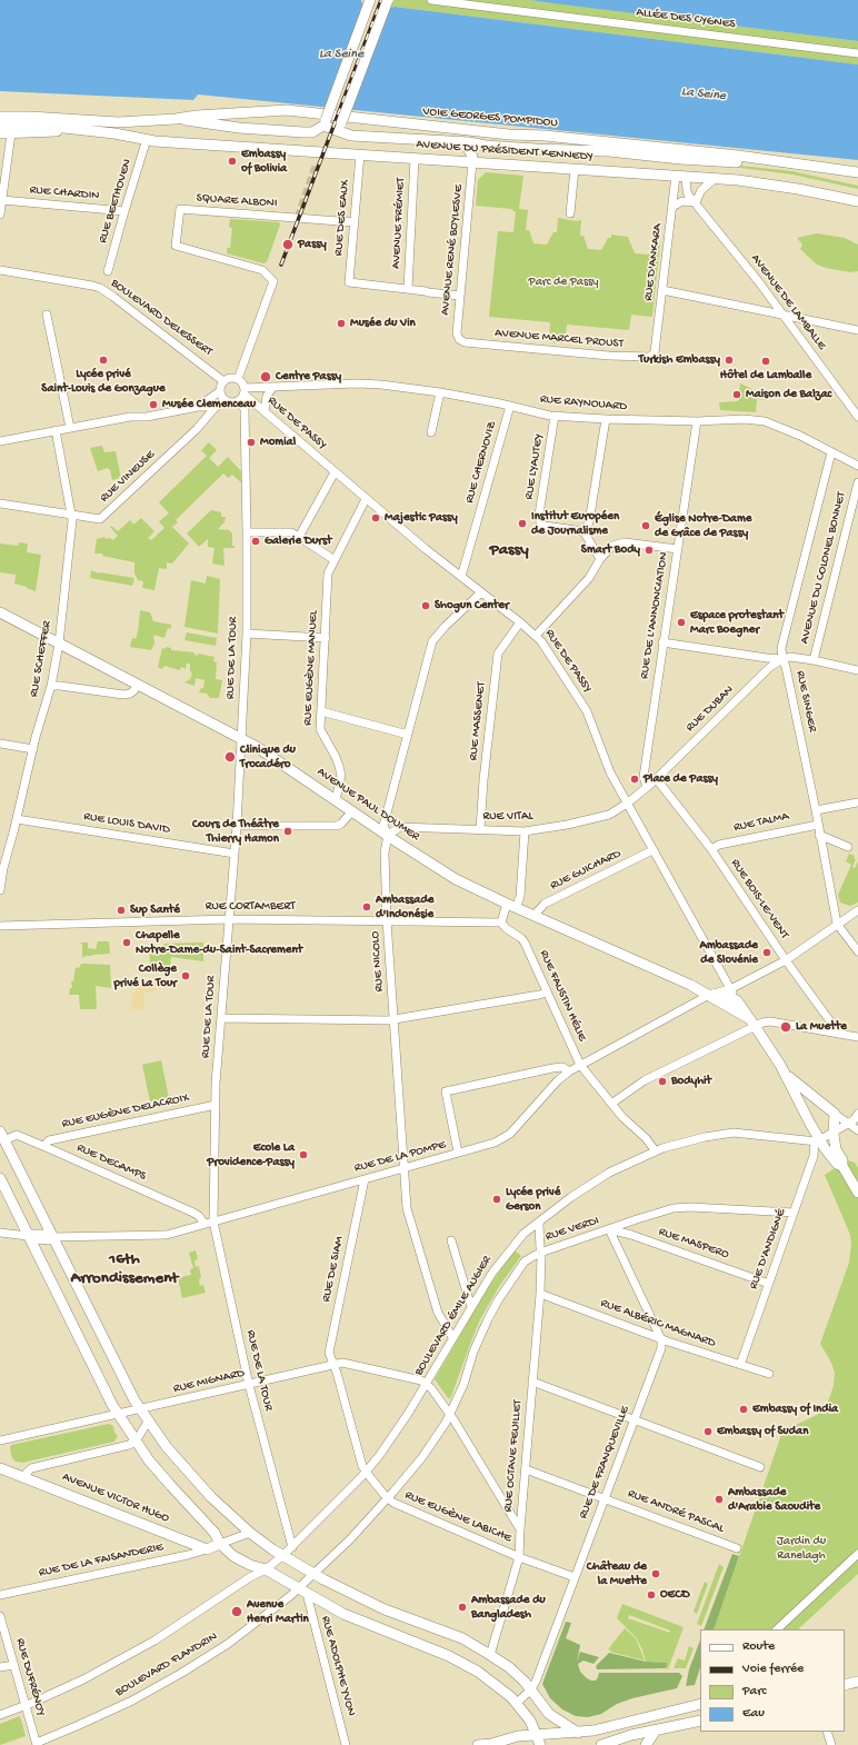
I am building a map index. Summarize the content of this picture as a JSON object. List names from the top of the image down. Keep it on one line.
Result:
{"streets":{"main road":["VOIE GEORGES POMPIDOU","AVENUE DU PRÉSIDENT KENNEDY","AVENUE PAUL DOUMER","AVENUE VICTOR HUGO"],"street":["ALLÉE DES CYGNES","RUE CHARDIN","RUE BEETHOVEN","SQUARE ALBONI","RUE DES EAUX","AVENUE FRÉMIET","AVENUE RENÉ BOYLESVE","RUE D'ANKARA","AVENUE DE LAMBALLE","BOULEVARD DELESSERT","AVENUE MARCEL PROUST","RUE RAYNOUARD","RUE DE PASSY","RUE CHERNOVIZ","RUE LYAUTEY","RUE VINEUSE","AVENUE DU COLONEL BONNET","RUE DE L'ANNONCIATION","RUE DE LA TOUR","RUE SCHEFFER","RUE EUGÈNE MANUEL","RUE SINGER","RUE DUBAN","RUE MASSENET","RUE VITAL","RUE TALMA","RUE LOUIS DAVID","RUE GUICHARD","RUE BOIS-LE-VENT","RUE CORTAMBERT","RUE NICOLO","RUE FAUSTIN HÉLIE","RUE EUGÈNE DELACROIX","RUE DE LA POMPE","RUE DECAMPS","RUE VERDI","RUE MASPERO","RUE D'ANDIGNÉ","RUE DE SIAM","BOULEVARD ÉMILE AUGIER","RUE ALBÉRIC MAGNARD","RUE MIGNARD","RUE OCTAVE FEUILLET","RUE DE FRANQUEVILLE","RUE ANDRÉ PASCAL","RUE EUGÈNE LABICHE","RUE DE LA FAISANDERIE","BOULEVARD FLANDRIN","RUE ADOLPHE YVON","RUE DUFRÉNOY"]},"crossings":[["AVENUE DU PRÉSIDENT KENNEDY","RUE BEETHOVEN"],["AVENUE DU PRÉSIDENT KENNEDY","RUE DES EAUX"],["AVENUE DU PRÉSIDENT KENNEDY","AVENUE FRÉMIET"],["AVENUE DU PRÉSIDENT KENNEDY","AVENUE RENÉ BOYLESVE"],["AVENUE DU PRÉSIDENT KENNEDY","RUE D'ANKARA"],["AVENUE DU PRÉSIDENT KENNEDY","AVENUE DE LAMBALLE"],["RUE CHARDIN","RUE BEETHOVEN"],["SQUARE ALBONI","RUE DES EAUX"],["SQUARE ALBONI","BOULEVARD DELESSERT"],["SQUARE ALBONI","RUE RAYNOUARD"],["SQUARE ALBONI","RUE DE PASSY"],["SQUARE ALBONI","RUE VINEUSE"],["RUE DES EAUX","AVENUE FRÉMIET"],["AVENUE RENÉ BOYLESVE","AVENUE MARCEL PROUST"],["RUE D'ANKARA","AVENUE DE LAMBALLE"],["RUE D'ANKARA","AVENUE MARCEL PROUST"],["BOULEVARD DELESSERT","RUE RAYNOUARD"],["BOULEVARD DELESSERT","RUE DE PASSY"],["BOULEVARD DELESSERT","RUE VINEUSE"],["RUE RAYNOUARD","RUE DE PASSY"],["RUE RAYNOUARD","RUE CHERNOVIZ"],["RUE RAYNOUARD","RUE LYAUTEY"],["RUE RAYNOUARD","RUE VINEUSE"],["RUE RAYNOUARD","RUE DE L'ANNONCIATION"],["RUE RAYNOUARD","RUE SINGER"],["RUE DE PASSY","RUE CHERNOVIZ"],["RUE DE PASSY","RUE VINEUSE"],["RUE DE PASSY","RUE EUGÈNE MANUEL"],["RUE DE PASSY","RUE MASSENET"],["RUE DE PASSY","RUE VITAL"],["RUE DE PASSY","RUE GUICHARD"],["RUE DE PASSY","RUE NICOLO"],["RUE VINEUSE","RUE SCHEFFER"],["RUE DE LA TOUR","AVENUE PAUL DOUMER"],["RUE DE LA TOUR","RUE LOUIS DAVID"],["RUE DE LA TOUR","RUE CORTAMBERT"],["RUE DE LA TOUR","RUE EUGÈNE DELACROIX"],["RUE DE LA TOUR","RUE DE LA POMPE"],["RUE DE LA TOUR","BOULEVARD ÉMILE AUGIER"],["RUE DE LA TOUR","RUE MIGNARD"],["RUE SCHEFFER","AVENUE PAUL DOUMER"],["RUE SCHEFFER","RUE LOUIS DAVID"],["RUE EUGÈNE MANUEL","AVENUE PAUL DOUMER"],["RUE SINGER","RUE DUBAN"],["RUE SINGER","RUE TALMA"],["RUE DUBAN","RUE BOIS-LE-VENT"],["RUE MASSENET","RUE VITAL"],["AVENUE PAUL DOUMER","RUE VITAL"],["AVENUE PAUL DOUMER","RUE GUICHARD"],["AVENUE PAUL DOUMER","RUE NICOLO"],["AVENUE PAUL DOUMER","RUE DE LA POMPE"],["RUE VITAL","RUE NICOLO"],["RUE TALMA","RUE BOIS-LE-VENT"],["RUE CORTAMBERT","RUE NICOLO"],["RUE CORTAMBERT","RUE FAUSTIN HÉLIE"],["RUE NICOLO","RUE DE LA POMPE"],["RUE NICOLO","BOULEVARD ÉMILE AUGIER"],["RUE FAUSTIN HÉLIE","RUE DE LA POMPE"],["RUE FAUSTIN HÉLIE","BOULEVARD ÉMILE AUGIER"],["RUE EUGÈNE DELACROIX","RUE DECAMPS"],["RUE DE LA POMPE","RUE DECAMPS"],["RUE DE LA POMPE","RUE DE SIAM"],["RUE VERDI","RUE MASPERO"],["RUE VERDI","RUE D'ANDIGNÉ"],["RUE VERDI","RUE OCTAVE FEUILLET"],["RUE VERDI","BOULEVARD FLANDRIN"],["RUE MASPERO","RUE D'ANDIGNÉ"],["RUE D'ANDIGNÉ","BOULEVARD ÉMILE AUGIER"],["RUE D'ANDIGNÉ","RUE ALBÉRIC MAGNARD"],["RUE DE SIAM","BOULEVARD ÉMILE AUGIER"],["RUE DE SIAM","RUE MIGNARD"],["RUE DE SIAM","RUE EUGÈNE LABICHE"],["RUE DE SIAM","BOULEVARD FLANDRIN"],["BOULEVARD ÉMILE AUGIER","RUE MIGNARD"],["BOULEVARD ÉMILE AUGIER","RUE OCTAVE FEUILLET"],["RUE ALBÉRIC MAGNARD","RUE OCTAVE FEUILLET"],["RUE ALBÉRIC MAGNARD","RUE DE FRANQUEVILLE"],["RUE OCTAVE FEUILLET","RUE ANDRÉ PASCAL"],["RUE OCTAVE FEUILLET","RUE EUGÈNE LABICHE"],["RUE OCTAVE FEUILLET","BOULEVARD FLANDRIN"],["RUE DE FRANQUEVILLE","RUE ANDRÉ PASCAL"],["RUE DE FRANQUEVILLE","RUE EUGÈNE LABICHE"],["AVENUE VICTOR HUGO","RUE DE LA FAISANDERIE"],["RUE EUGÈNE LABICHE","BOULEVARD FLANDRIN"],["BOULEVARD FLANDRIN","RUE ADOLPHE YVON"],["BOULEVARD FLANDRIN","RUE DUFRÉNOY"]],"districts":["Passy","16th Arrondissement"],"water":["La Seine"],"parks":["Parc de Passy","Jardin du Ranelagh"],"places":["Embassy of Bolivia","Passy","Musée du Vin","Lycée privé Saint-Louis de Gonzague","Turkish Embassy","Hôtel de Lamballe","Centre Passy","Maison de Balzac","Musée Clemenceau","Momial","Majestic Passy","Institut Européen de Journalisme","Église Notre-Dame de Grâce de Passy","Galerie Durst","Smart Body","Shogun Center","Espace protestant Marc Boegner","Clinique du Trocadéro","Place de Passy","Cours de Théâtre Thierry Hamon","Ambassade d'Indonésie","Sup Santé","Chapelle Notre-Dame-du-Saint-Sacrement","Ambassade de Slovénie","Collège privé La Tour","La Muette","Bodyhit","Ecole La Providence-Passy","Lycée privé Gerson","Embassy of India","Embassy of Sudan","Ambassade d'Arabie Saoudite","Château de la Muette","OECD","Ambassade du Bangladesh","Avenue Henri Martin"],"legend":["Route","Voie ferrée","Parc","Eau"]}
